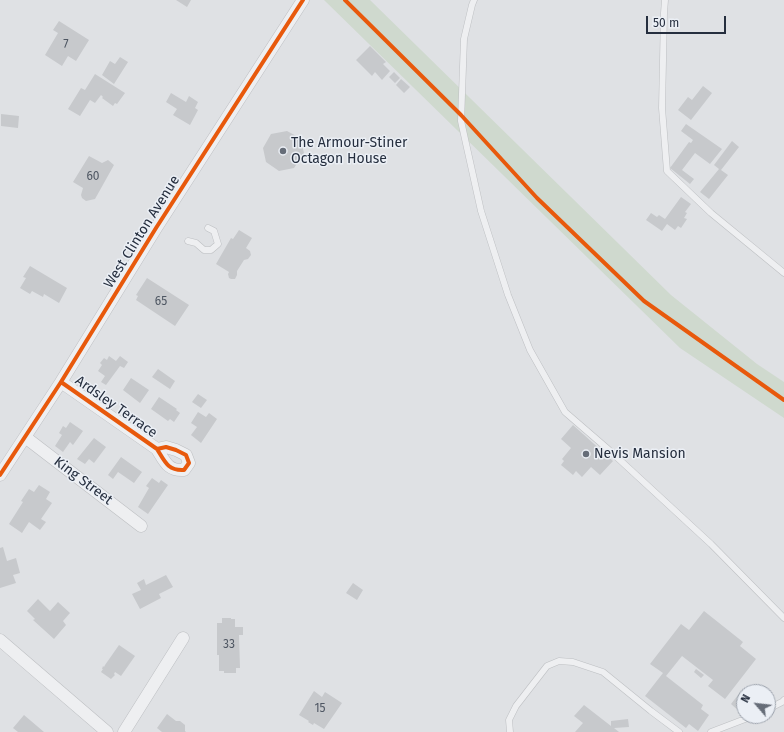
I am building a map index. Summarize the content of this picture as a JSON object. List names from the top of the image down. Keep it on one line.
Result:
{"streets":{"street":["West Clinton Avenue","Ardsley Terrace","King Street"]},"crossings":[["West Clinton Avenue","Ardsley Terrace"],["West Clinton Avenue","King Street"]],"places":["The Armour-Stiner Octagon House","Nevis Mansion"],"house_numbers":["7","60","65","33","15"],"scale_bar":"50 m","north":"top left"}
